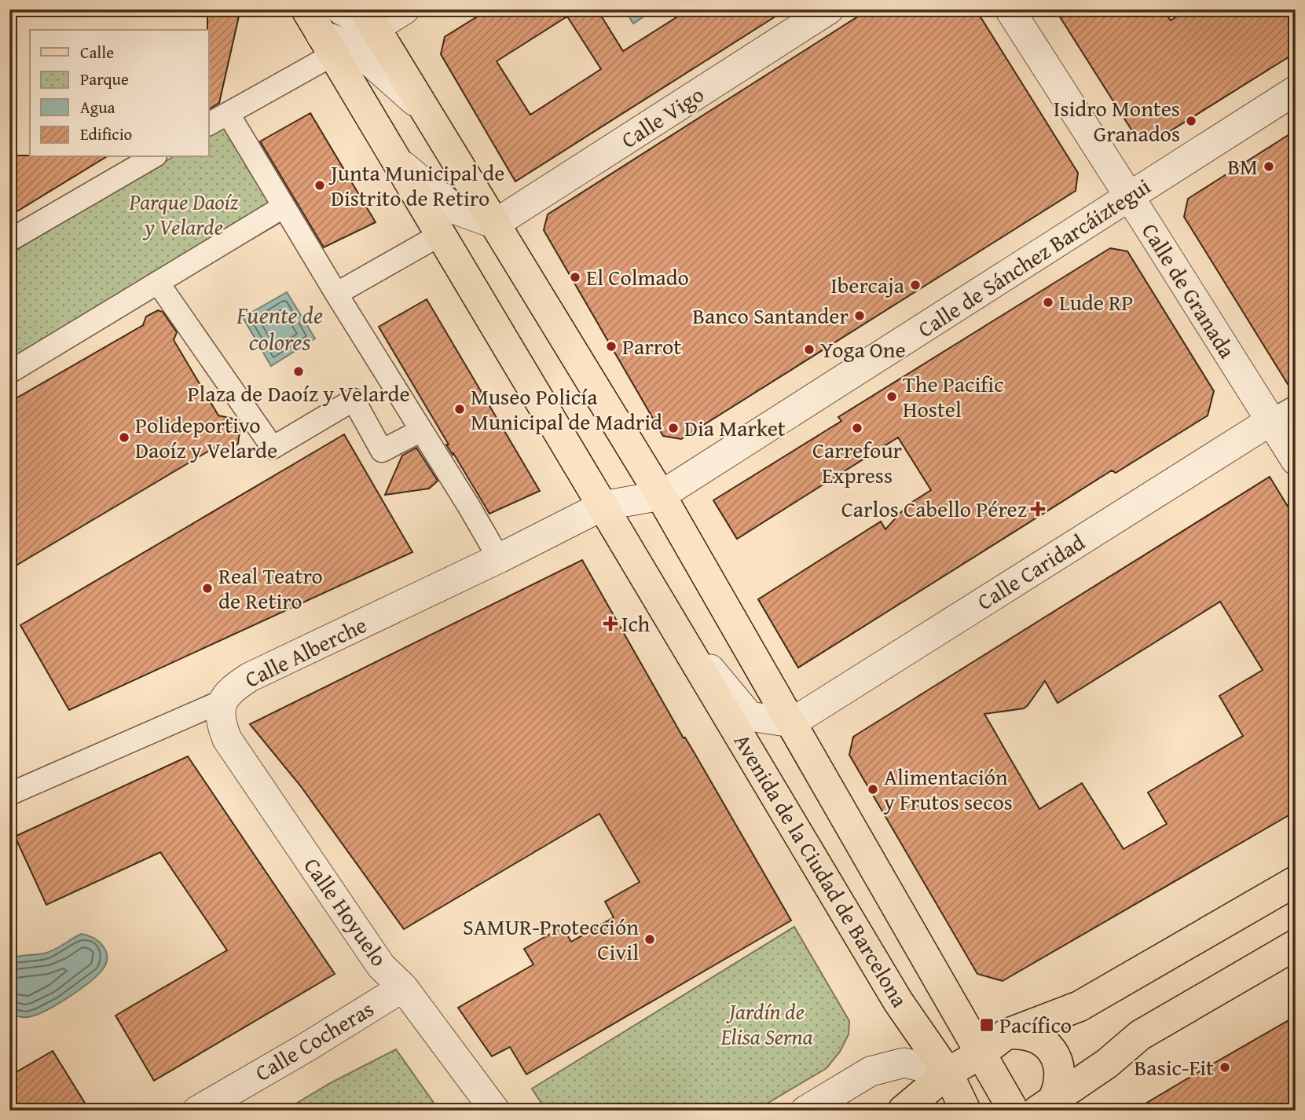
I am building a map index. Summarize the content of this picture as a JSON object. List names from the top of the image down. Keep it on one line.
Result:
{"streets":{"main road":["Avenida de la Ciudad de Barcelona"],"street":["Calle Vigo","Calle de Sánchez Barcáiztegui","Calle de Granada","Calle Caridad","Calle Alberche","Calle Hoyuelo","Calle Cocheras"]},"crossings":[["Calle Vigo","Avenida de la Ciudad de Barcelona"],["Calle de Sánchez Barcáiztegui","Calle de Granada"],["Calle de Sánchez Barcáiztegui","Avenida de la Ciudad de Barcelona"],["Calle de Granada","Calle Caridad"],["Calle Caridad","Avenida de la Ciudad de Barcelona"],["Calle Alberche","Avenida de la Ciudad de Barcelona"],["Calle Alberche","Calle Hoyuelo"],["Calle Hoyuelo","Calle Cocheras"]],"water":["Fuente de colores"],"parks":["Parque Daoíz y Velarde","Jardín de Elisa Serna"],"places":{"other":["Isidro Montes Granados","BM","Junta Municipal de Distrito de Retiro","El Colmado","Ibercaja","Lude RP","Banco Santander","Parrot","Yoga One","Plaza de Daoíz y Velarde","The Pacific Hostel","Museo Policía Municipal de Madrid","Dia Market","Carrefour Express","Polideportivo Daoíz y Velarde","Real Teatro de Retiro","Alimentación y Frutos secos","SAMUR-Protección Civil","Basic-Fit"],"health":["Carlos Cabello Pérez","Ich"],"transit":["Pacífico"]},"legend":["Calle","Parque","Agua","Edificio"]}
